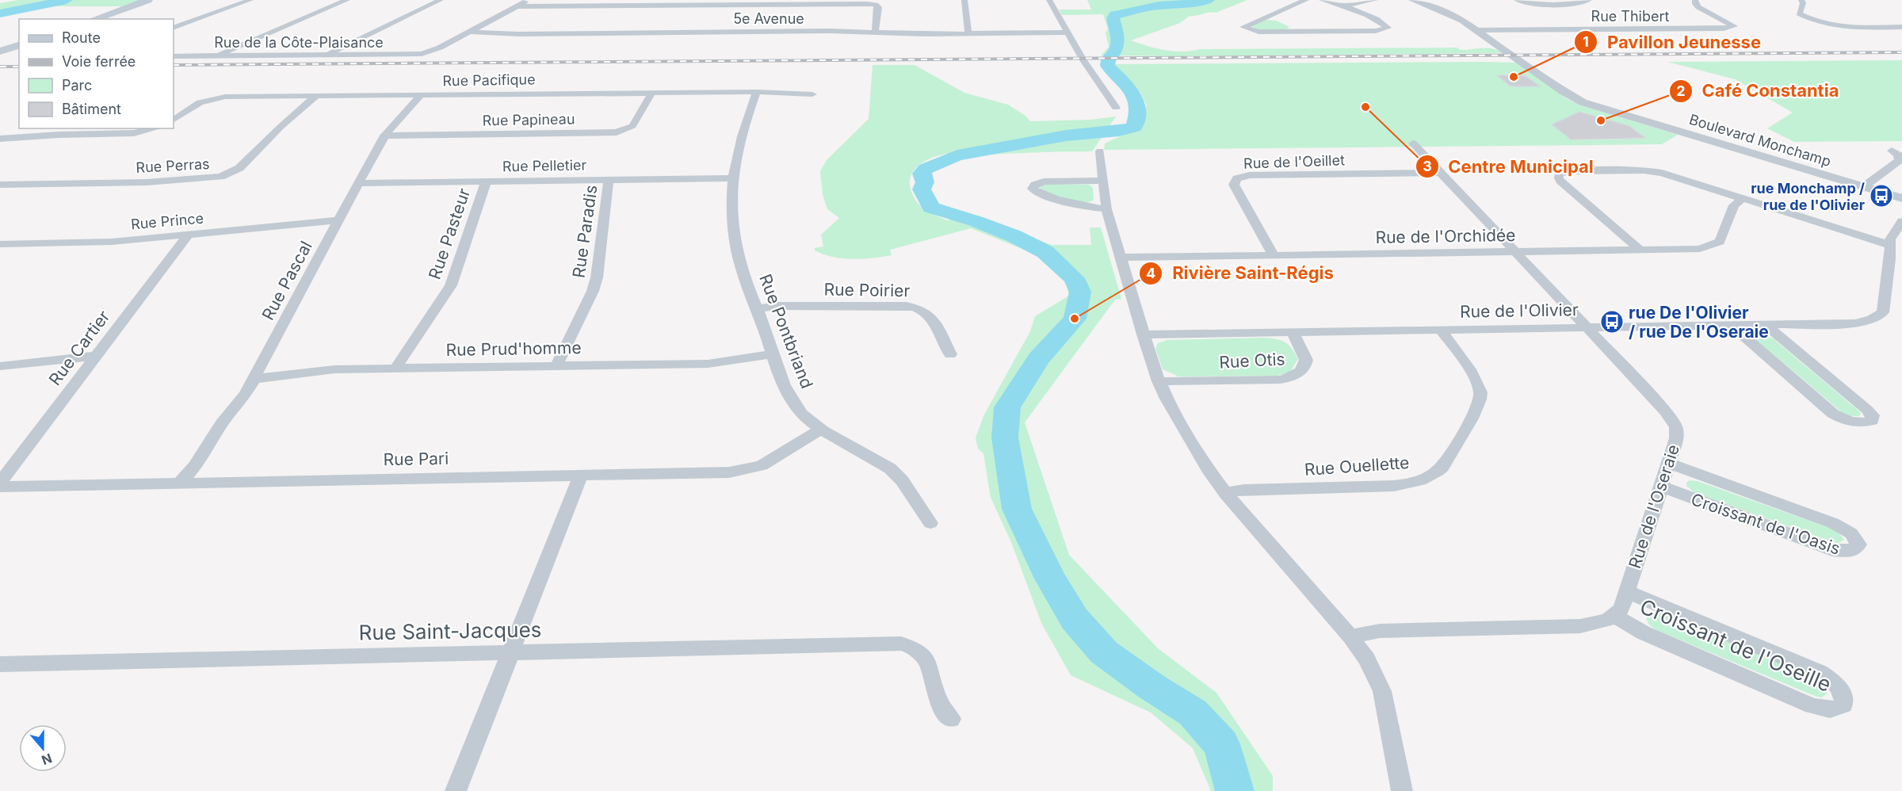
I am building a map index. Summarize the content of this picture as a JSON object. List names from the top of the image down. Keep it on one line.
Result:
{"streets":{"street":["Rue Thibert","5e Avenue","Rue de la Côte-Plaisance","Rue Pacifique","Rue Papineau","Boulevard Monchamp","Rue de l'Oeillet","Rue Perras","Rue Pelletier","Rue Prince","Rue Paradis","Rue Pasteur","Rue de l'Orchidée","Rue Pascal","Rue Poirier","Rue de l'Olivier","Rue Pontbriand","Rue Cartier","Rue Prud'homme","Rue Otis","Rue Pari","Rue Ouellette","Rue de l'Oseraie","Croissant de l'Oasis","Rue Saint-Jacques","Croissant de l'Oseille"]},"crossings":[["Rue Thibert","Boulevard Monchamp"],["5e Avenue","Rue de la Côte-Plaisance"],["Rue Pacifique","Rue Papineau"],["Rue Pacifique","Rue Perras"],["Rue Pacifique","Rue Pascal"],["Rue Pacifique","Rue Pontbriand"],["Rue Papineau","Rue Pascal"],["Rue de l'Oeillet","Rue de l'Orchidée"],["Rue de l'Oeillet","Rue de l'Oseraie"],["Rue Pelletier","Rue Paradis"],["Rue Pelletier","Rue Pasteur"],["Rue Pelletier","Rue Pascal"],["Rue Pelletier","Rue Pontbriand"],["Rue Prince","Rue Pascal"],["Rue Prince","Rue Cartier"],["Rue Paradis","Rue Prud'homme"],["Rue Pasteur","Rue Prud'homme"],["Rue de l'Orchidée","Rue de l'Oseraie"],["Rue Pascal","Rue Prud'homme"],["Rue Pascal","Rue Pari"],["Rue Poirier","Rue Pontbriand"],["Rue de l'Olivier","Rue Otis"],["Rue de l'Olivier","Rue Ouellette"],["Rue de l'Olivier","Rue de l'Oseraie"],["Rue Pontbriand","Rue Prud'homme"],["Rue Pontbriand","Rue Pari"],["Rue de l'Oseraie","Croissant de l'Oasis"],["Rue de l'Oseraie","Croissant de l'Oseille"]],"places":{"other":["Pavillon Jeunesse","Centre Municipal","Café Constantia","Rivière Saint-Régis"],"bus stop":["rue Monchamp / rue de l'Olivier","rue De l'Olivier / rue De l'Oseraie"]},"legend":["Route","Voie ferrée","Parc","Bâtiment"],"north":"bottom"}
